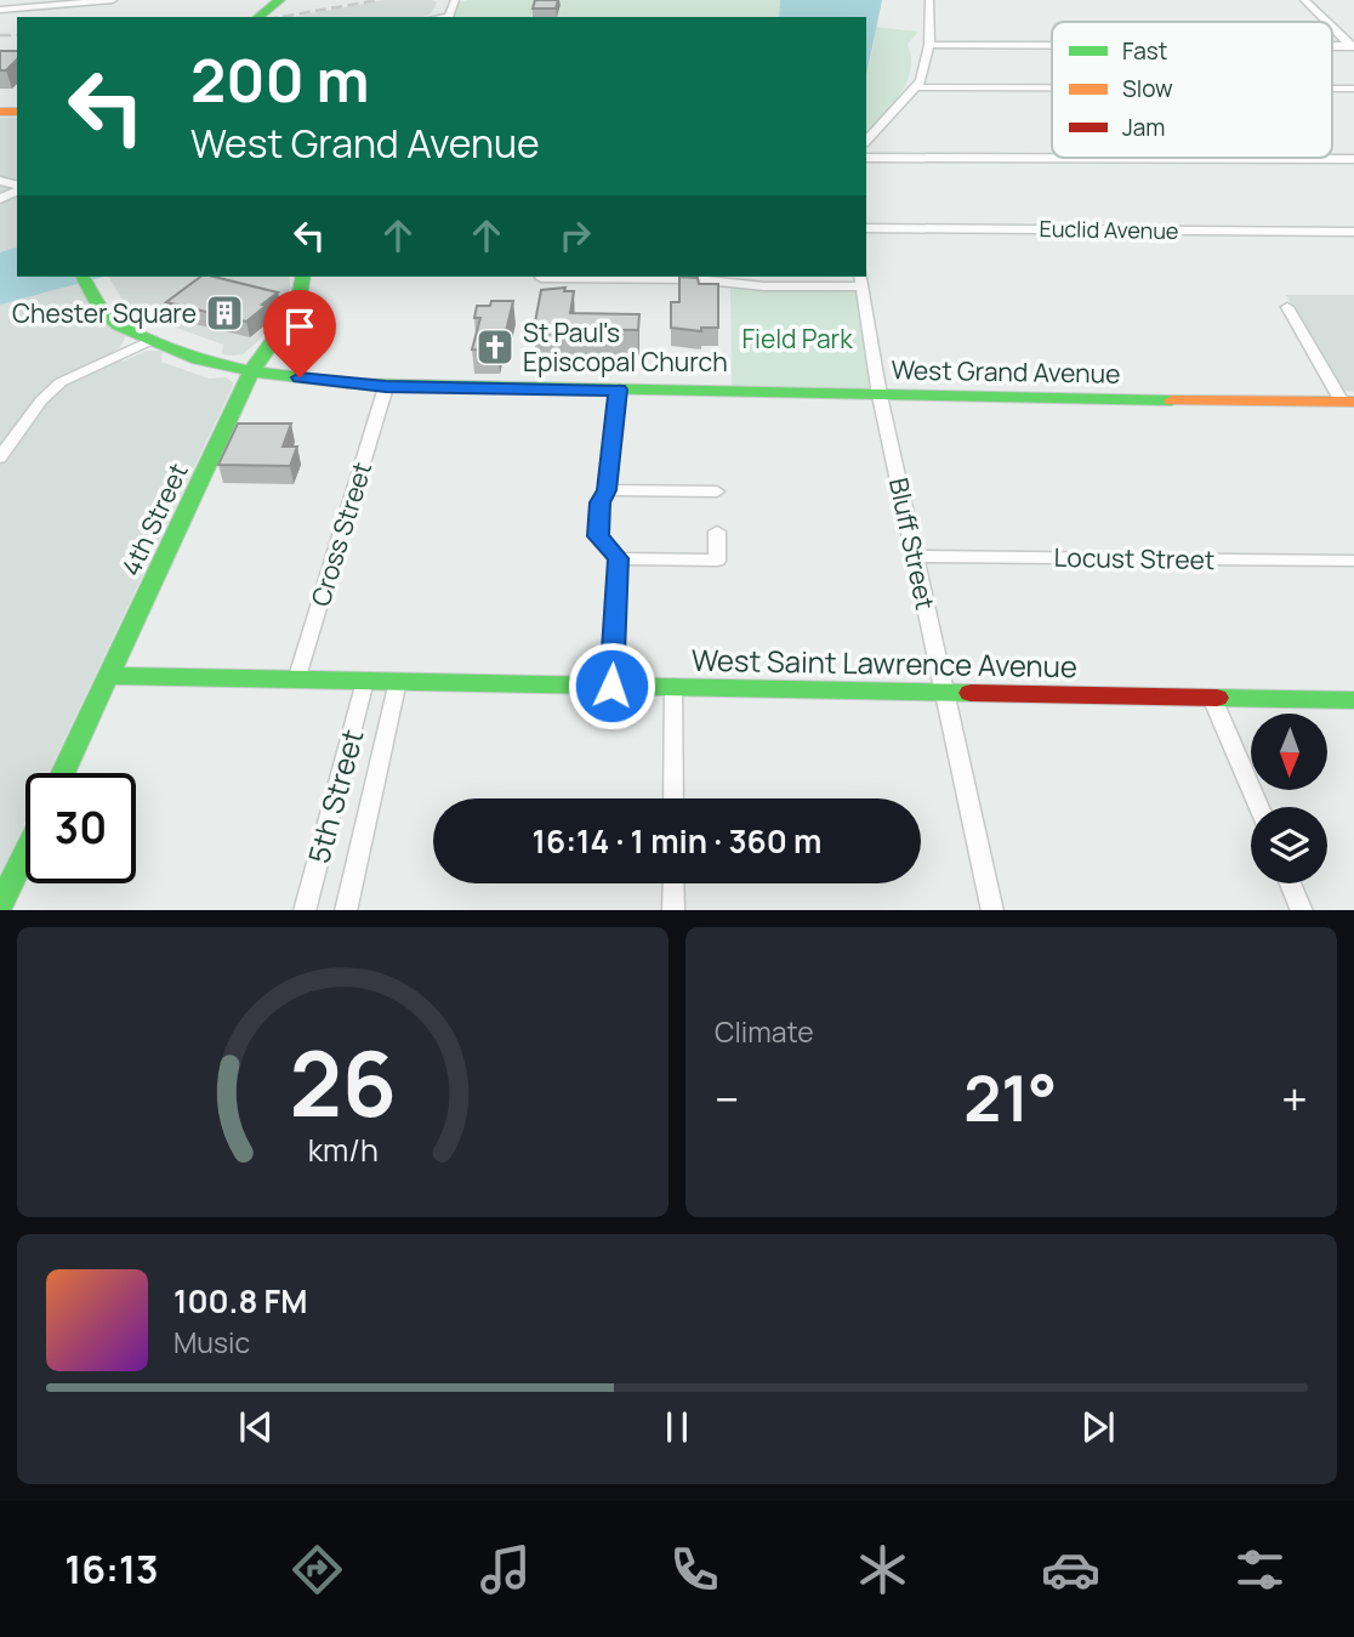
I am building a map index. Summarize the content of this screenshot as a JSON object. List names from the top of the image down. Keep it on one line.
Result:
{"streets":{"street":["Euclid Avenue","West Grand Avenue","4th Street","Cross Street","Bluff Street","Locust Street","West Saint Lawrence Avenue","5th Street"]},"crossings":[["West Grand Avenue","4th Street"],["West Grand Avenue","Cross Street"],["West Grand Avenue","Bluff Street"],["4th Street","West Saint Lawrence Avenue"],["Cross Street","West Saint Lawrence Avenue"],["Bluff Street","Locust Street"],["Bluff Street","West Saint Lawrence Avenue"],["West Saint Lawrence Avenue","5th Street"]],"parks":["Field Park"],"places":{"building":["Chester Square"],"church":["St Paul's Episcopal Church"]},"legend":["Fast","Slow","Jam"],"north":"bottom","page":{"turn":["200 m","West Grand Avenue"],"limit":"30","trip":"16:14 · 1 min · 360 m","tile":"Climate","heat":["−","21°","+"],"song":["100.8 FM","Music"],"tabs":"16:13","gauge":["26","km/h"]}}
